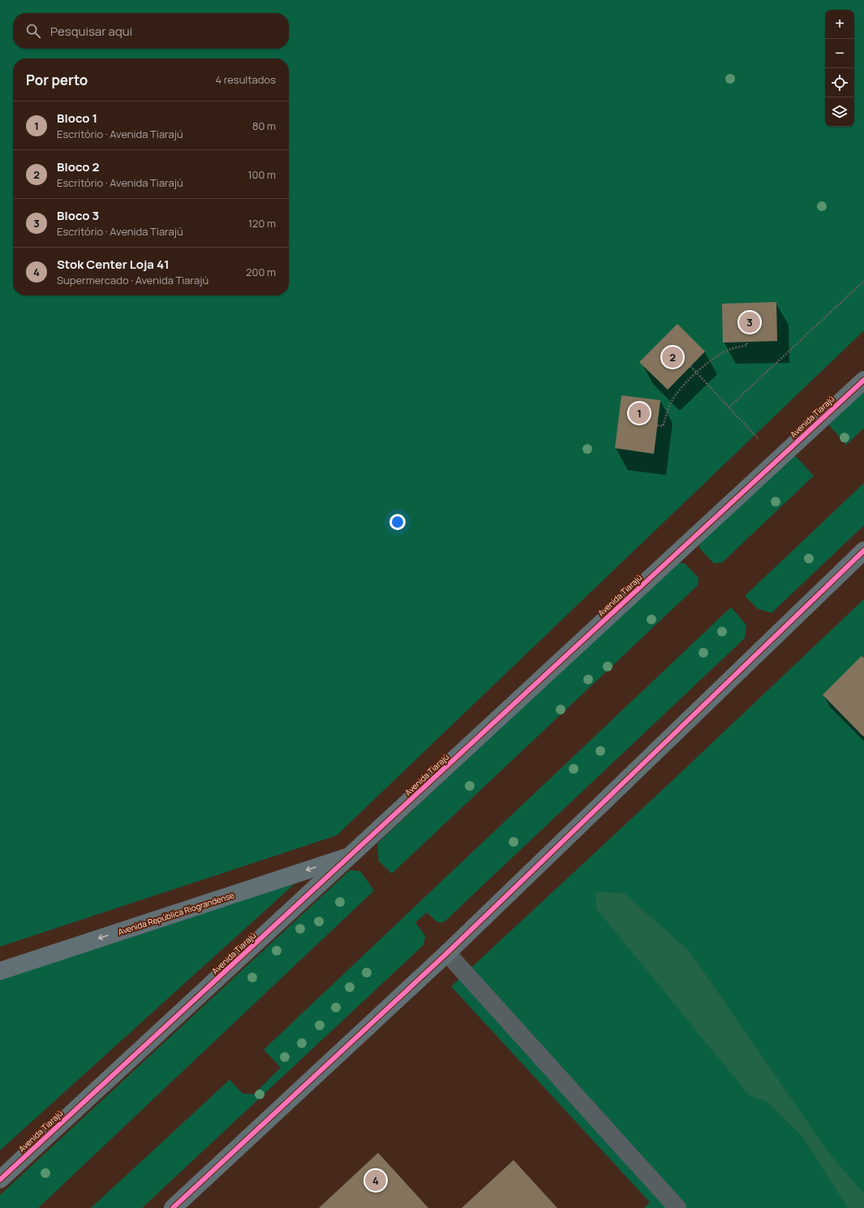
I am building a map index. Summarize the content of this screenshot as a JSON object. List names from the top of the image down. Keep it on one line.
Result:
{"streets":{"main road":["Avenida Tiarajú","Avenida República Riograndense"]},"crossings":[["Avenida Tiarajú","Avenida República Riograndense"]],"one_way":["Avenida República Riograndense"],"page":{"map_buttons":["+","−"],"search":"Pesquisar aqui","heading":["Por perto","4 resultados"],"list":[{"mark":"1","name":"Bloco 1","note":"Escritório · Avenida Tiarajú","value":"80 m"},{"mark":"2","name":"Bloco 2","note":"Escritório · Avenida Tiarajú","value":"100 m"},{"mark":"3","name":"Bloco 3","note":"Escritório · Avenida Tiarajú","value":"120 m"},{"mark":"4","name":"Stok Center Loja 41","note":"Supermercado · Avenida Tiarajú","value":"200 m"}],"pins":["3","2","1","4"]}}
